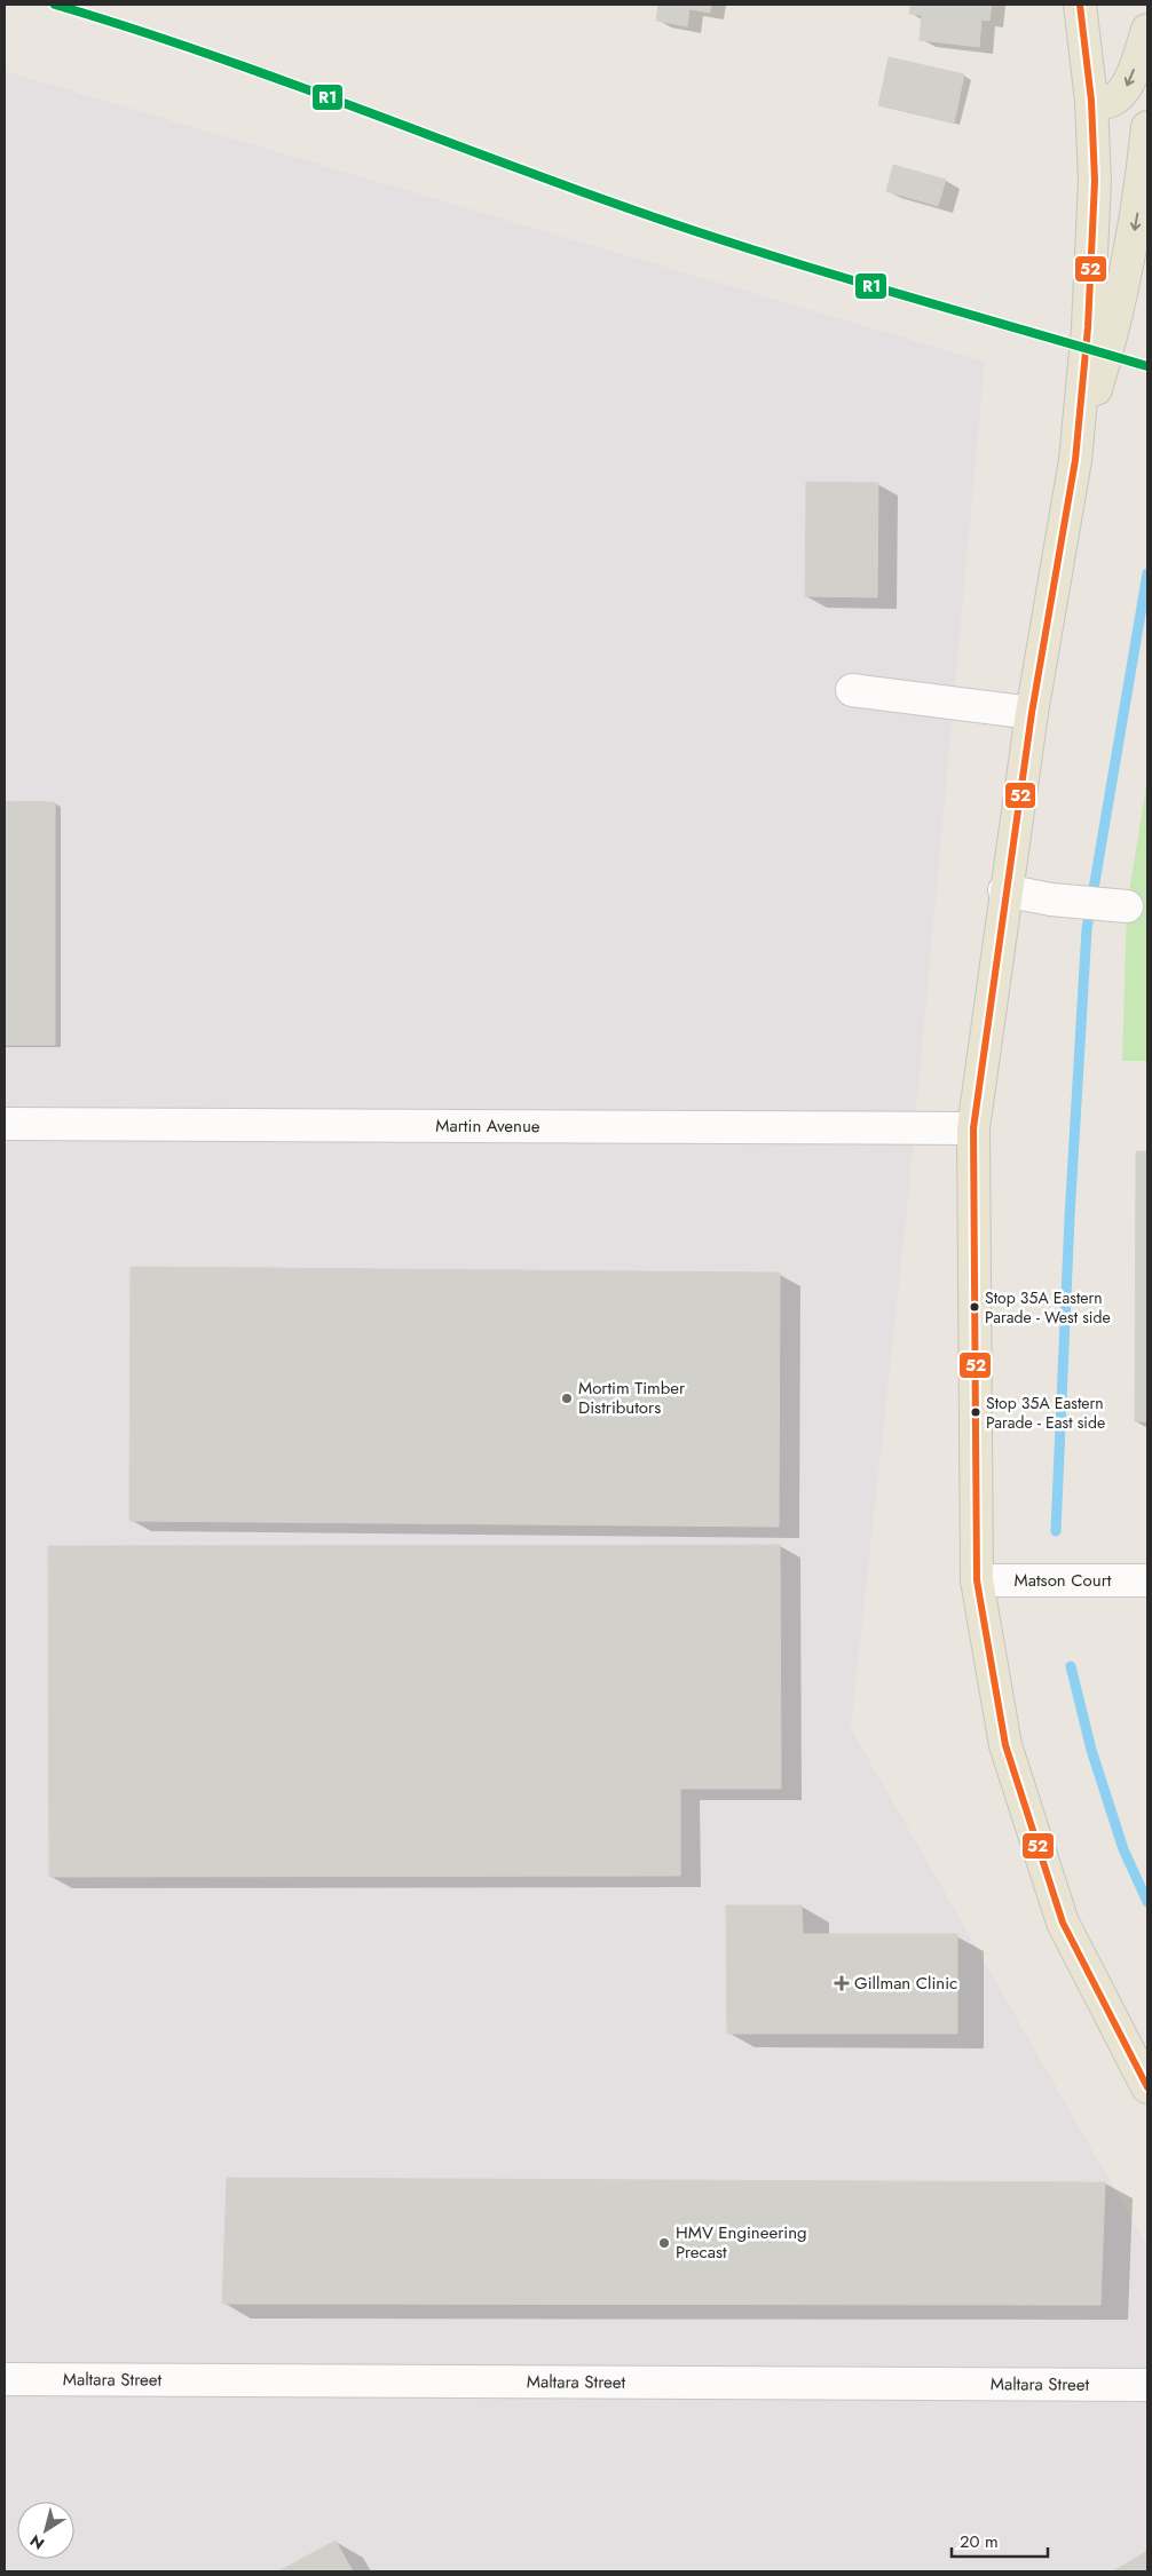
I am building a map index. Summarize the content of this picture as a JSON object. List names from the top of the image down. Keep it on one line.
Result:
{"streets":{"street":["Martin Avenue","Matson Court","Maltara Street"]},"places":{"other":["Stop 35A Eastern Parade - West side","Mortim Timber Distributors","Stop 35A Eastern Parade - East side","HMV Engineering Precast"],"health":["Gillman Clinic"]},"lines":["transit line R1","transit line 52"],"scale_bar":"20 m","north":"bottom left"}
